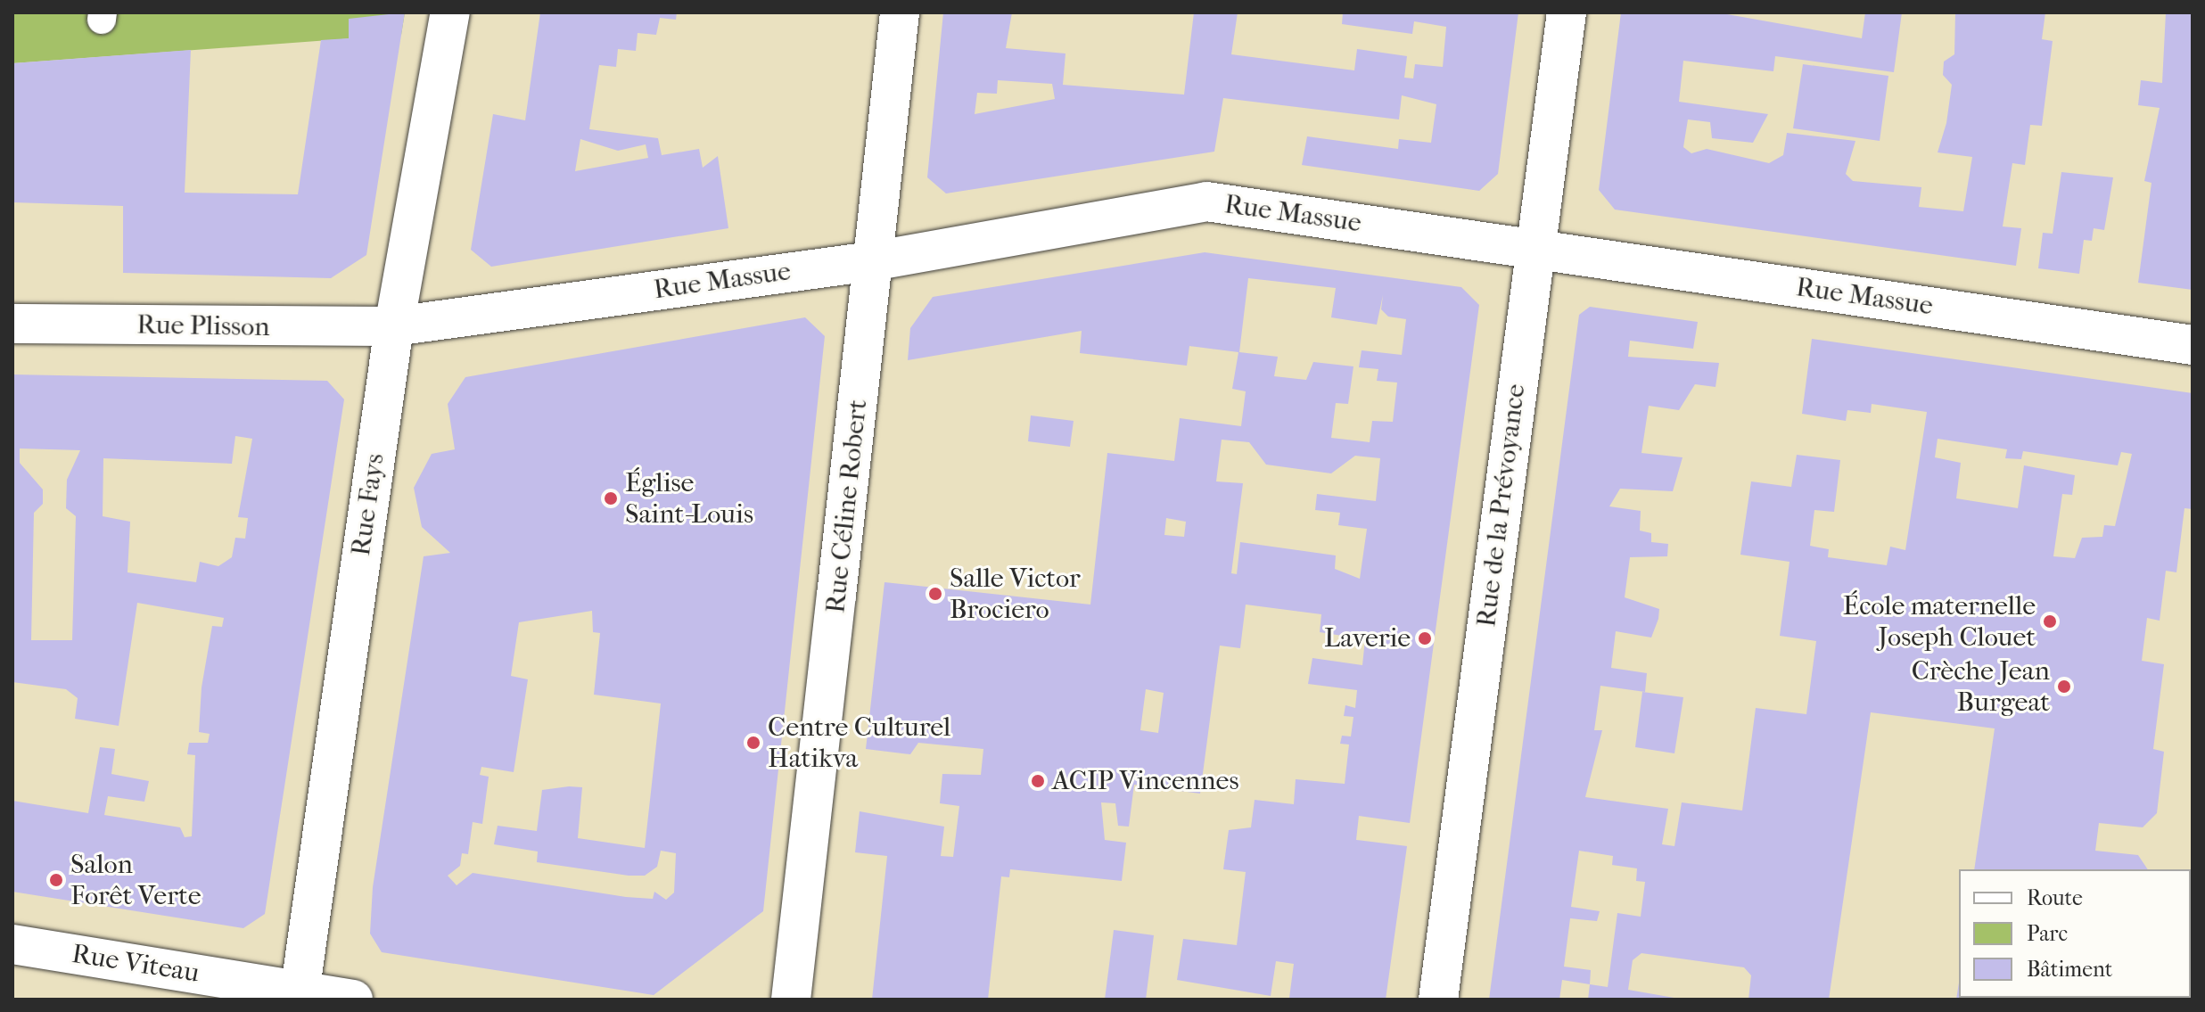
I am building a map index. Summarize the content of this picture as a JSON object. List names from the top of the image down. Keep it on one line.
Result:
{"streets":{"street":["Rue Massue","Rue Plisson","Rue Fays","Rue de la Prévoyance","Rue Céline Robert","Rue Viteau"]},"crossings":[["Rue Massue","Rue Plisson"],["Rue Massue","Rue Fays"],["Rue Massue","Rue de la Prévoyance"],["Rue Massue","Rue Céline Robert"],["Rue Plisson","Rue Fays"],["Rue Fays","Rue Viteau"]],"places":["Église Saint-Louis","Salle Victor Brociero","École maternelle Joseph Clouet","Laverie","Crèche Jean Burgeat","Centre Culturel Hatikva","ACIP Vincennes","Salon Forêt Verte"],"legend":["Route","Parc","Bâtiment"]}
